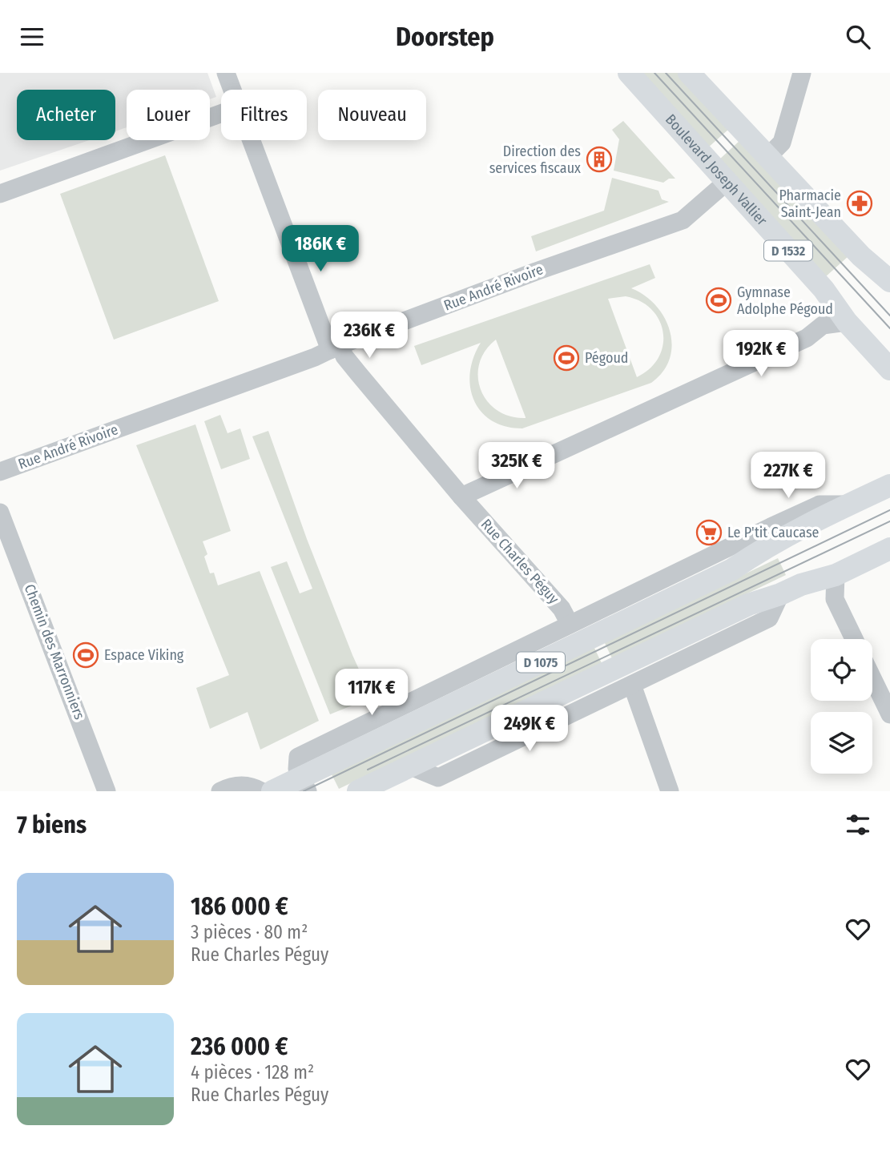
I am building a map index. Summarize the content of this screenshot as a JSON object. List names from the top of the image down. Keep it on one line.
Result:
{"streets":{"main road":["Boulevard Joseph Vallier","D 1532","D 1075"],"street":["Rue André Rivoire","Rue Charles Péguy","Chemin des Marronniers"]},"crossings":[["Boulevard Joseph Vallier","Rue André Rivoire"],["Rue André Rivoire","Rue Charles Péguy"]],"places":{"building":["Direction des services fiscaux"],"pharmacy":["Pharmacie Saint-Jean"],"sports":["Gymnase Adolphe Pégoud","Pégoud","Espace Viking"],"supermarket":["Le P'tit Caucase"]},"page":{"header":"Doorstep","chip":["Acheter","Louer","Filtres","Nouveau"],"price":["186K €","236K €","192K €","325K €","227K €","117K €","249K €"],"heading":"7 biens","list":[{"name":"186 000 €","note":"3 pièces · 80 m² · Rue Charles Péguy"},{"name":"236 000 €","note":"4 pièces · 128 m² · Rue Charles Péguy"}]}}
